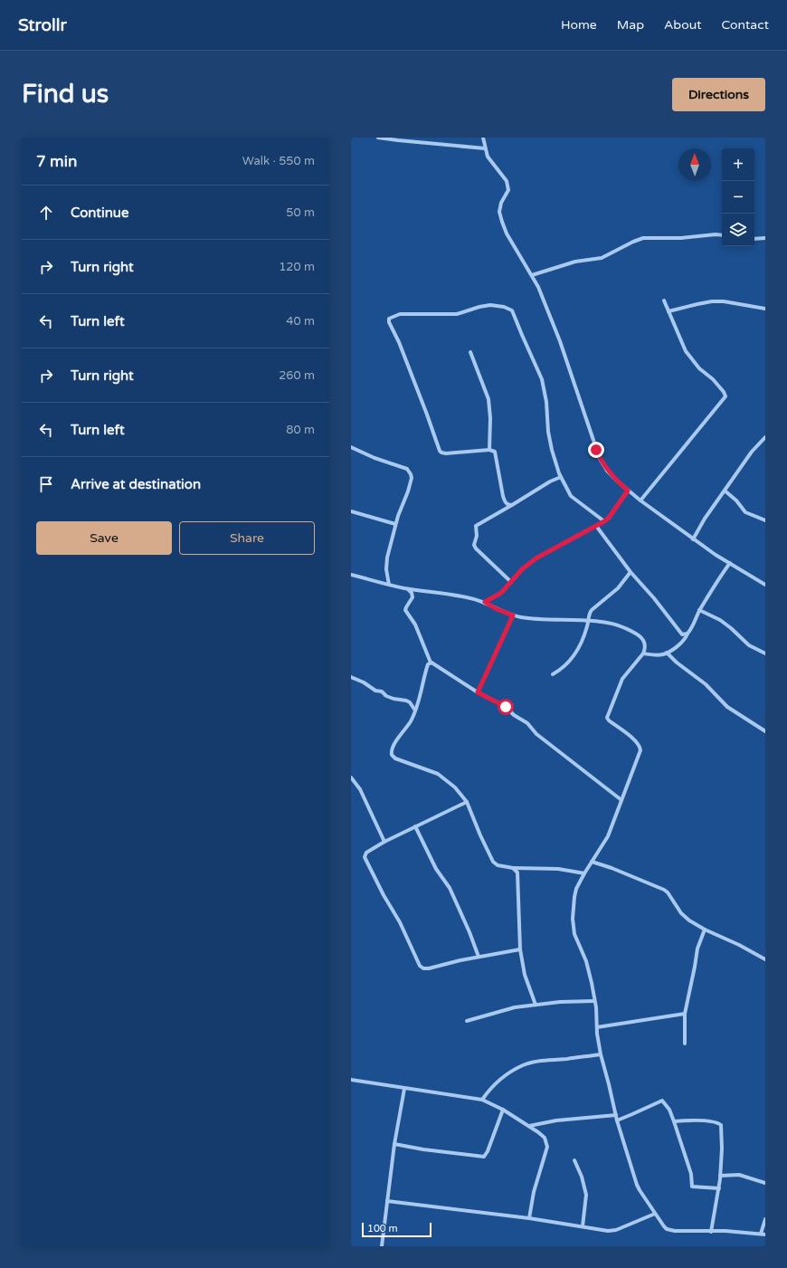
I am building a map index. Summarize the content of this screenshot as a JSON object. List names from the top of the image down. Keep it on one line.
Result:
{"scale_bar":"100 m","north":"top","page":{"header":"Strollr","nav":["Home","Map","About","Contact"],"buttons":["Directions",["Save","Share"]],"title":"Find us","heading":["7 min","Walk · 550 m"],"map_buttons":["+","−"],"list":[["Continue","50 m"],["Turn right","120 m"],["Turn left","40 m"],["Turn right","260 m"],["Turn left","80 m"],"Arrive at destination"],"scale":"100 m"}}
